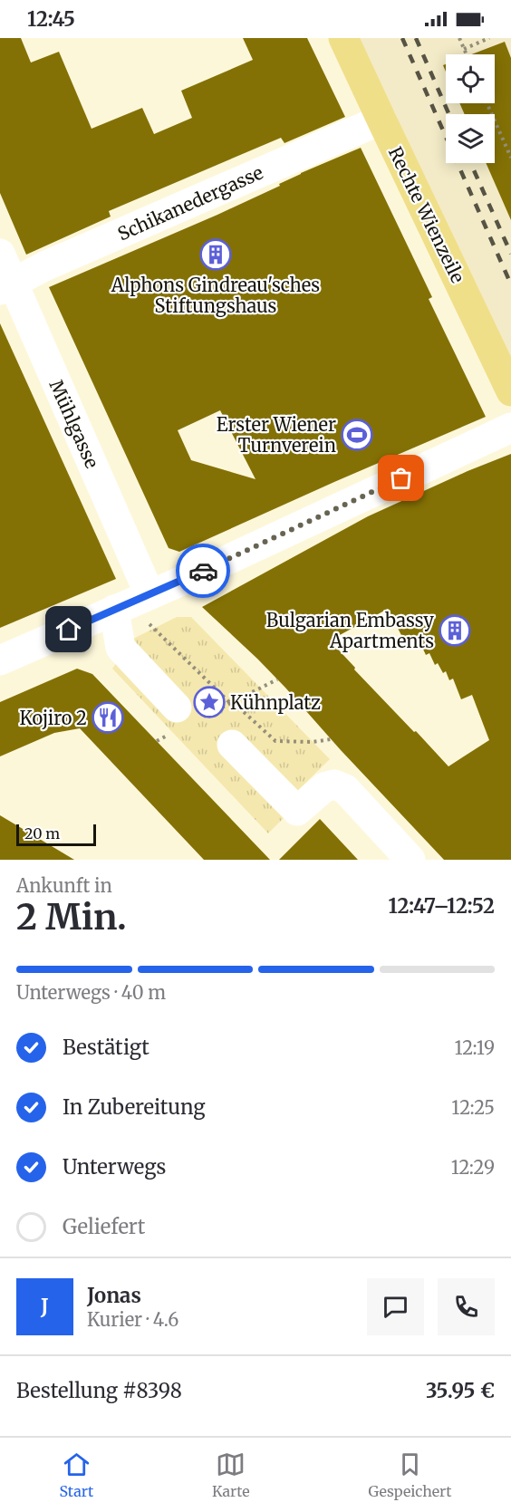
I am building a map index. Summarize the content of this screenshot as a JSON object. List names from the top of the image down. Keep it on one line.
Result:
{"streets":{"main road":["Rechte Wienzeile"],"street":["Schikanedergasse","Mühlgasse"]},"crossings":[["Schikanedergasse","Rechte Wienzeile"],["Schikanedergasse","Mühlgasse"]],"places":{"building":["Alphons Gindreau'sches Stiftungshaus","Bulgarian Embassy Apartments"],"sports":["Erster Wiener Turnverein"],"place":["Kühnplatz"],"restaurant":["Kojiro 2"]},"scale_bar":"20 m","page":{"status":"12:45","scale":"20 m","heading":["2 Min.","Ankunft in","12:47–12:52"],"panel":["Jonas","Kurier · 4.6","Bestellung #8398","35.95 €"],"bar":"Unterwegs · 40 m","list":[["Bestätigt","12:19"],["In Zubereitung","12:25"],["Unterwegs","12:29"],"Geliefert"],"round":"J","tabs":["Start","Karte","Gespeichert"]}}
